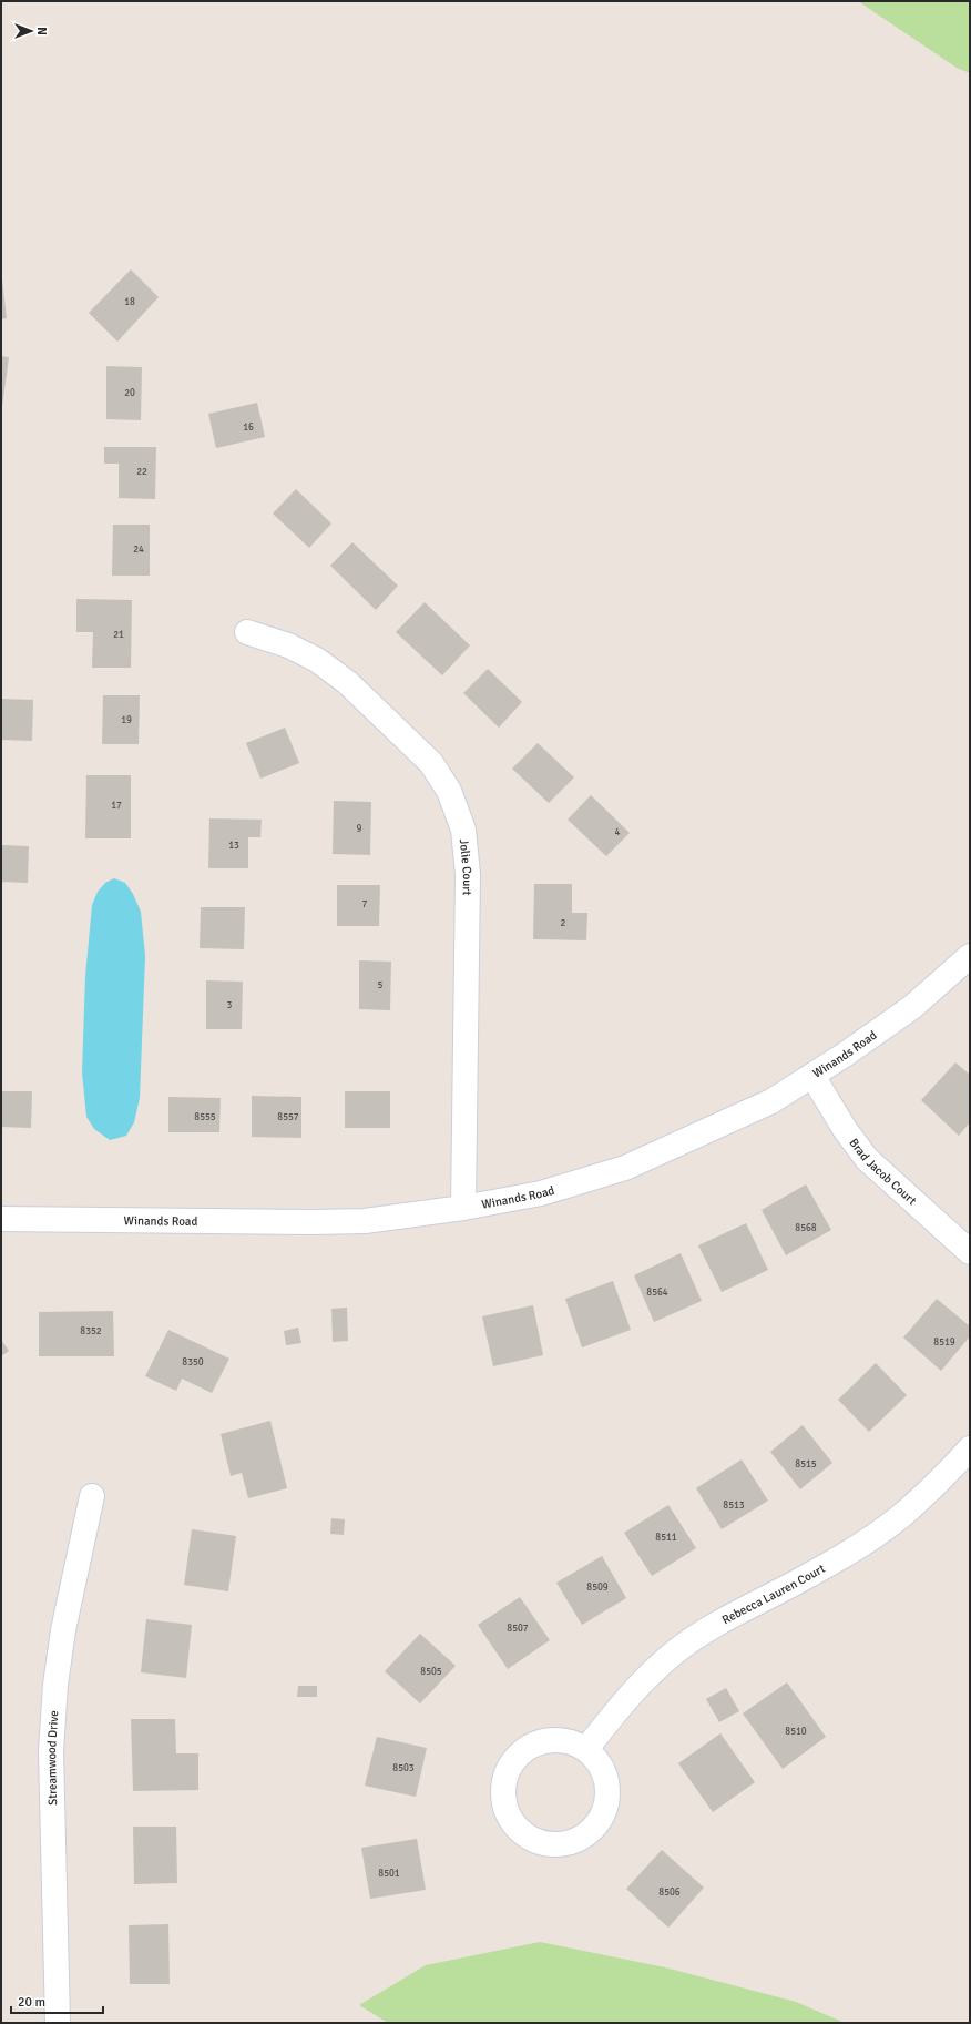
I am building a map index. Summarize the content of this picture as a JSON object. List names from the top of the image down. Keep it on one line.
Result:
{"streets":{"street":["Jolie Court","Winands Road","Brad Jacob Court","Rebecca Lauren Court","Streamwood Drive"]},"crossings":[["Jolie Court","Winands Road"],["Winands Road","Brad Jacob Court"]],"house_numbers":["18","20","16","22","24","21","19","17","9","4","13","7","2","5","3","8555","8557","8568","8564","8352","8519","8350","8515","8513","8511","8509","8507","8505","8510","8503","8501","8506"],"scale_bar":"20 m","north":"right"}
